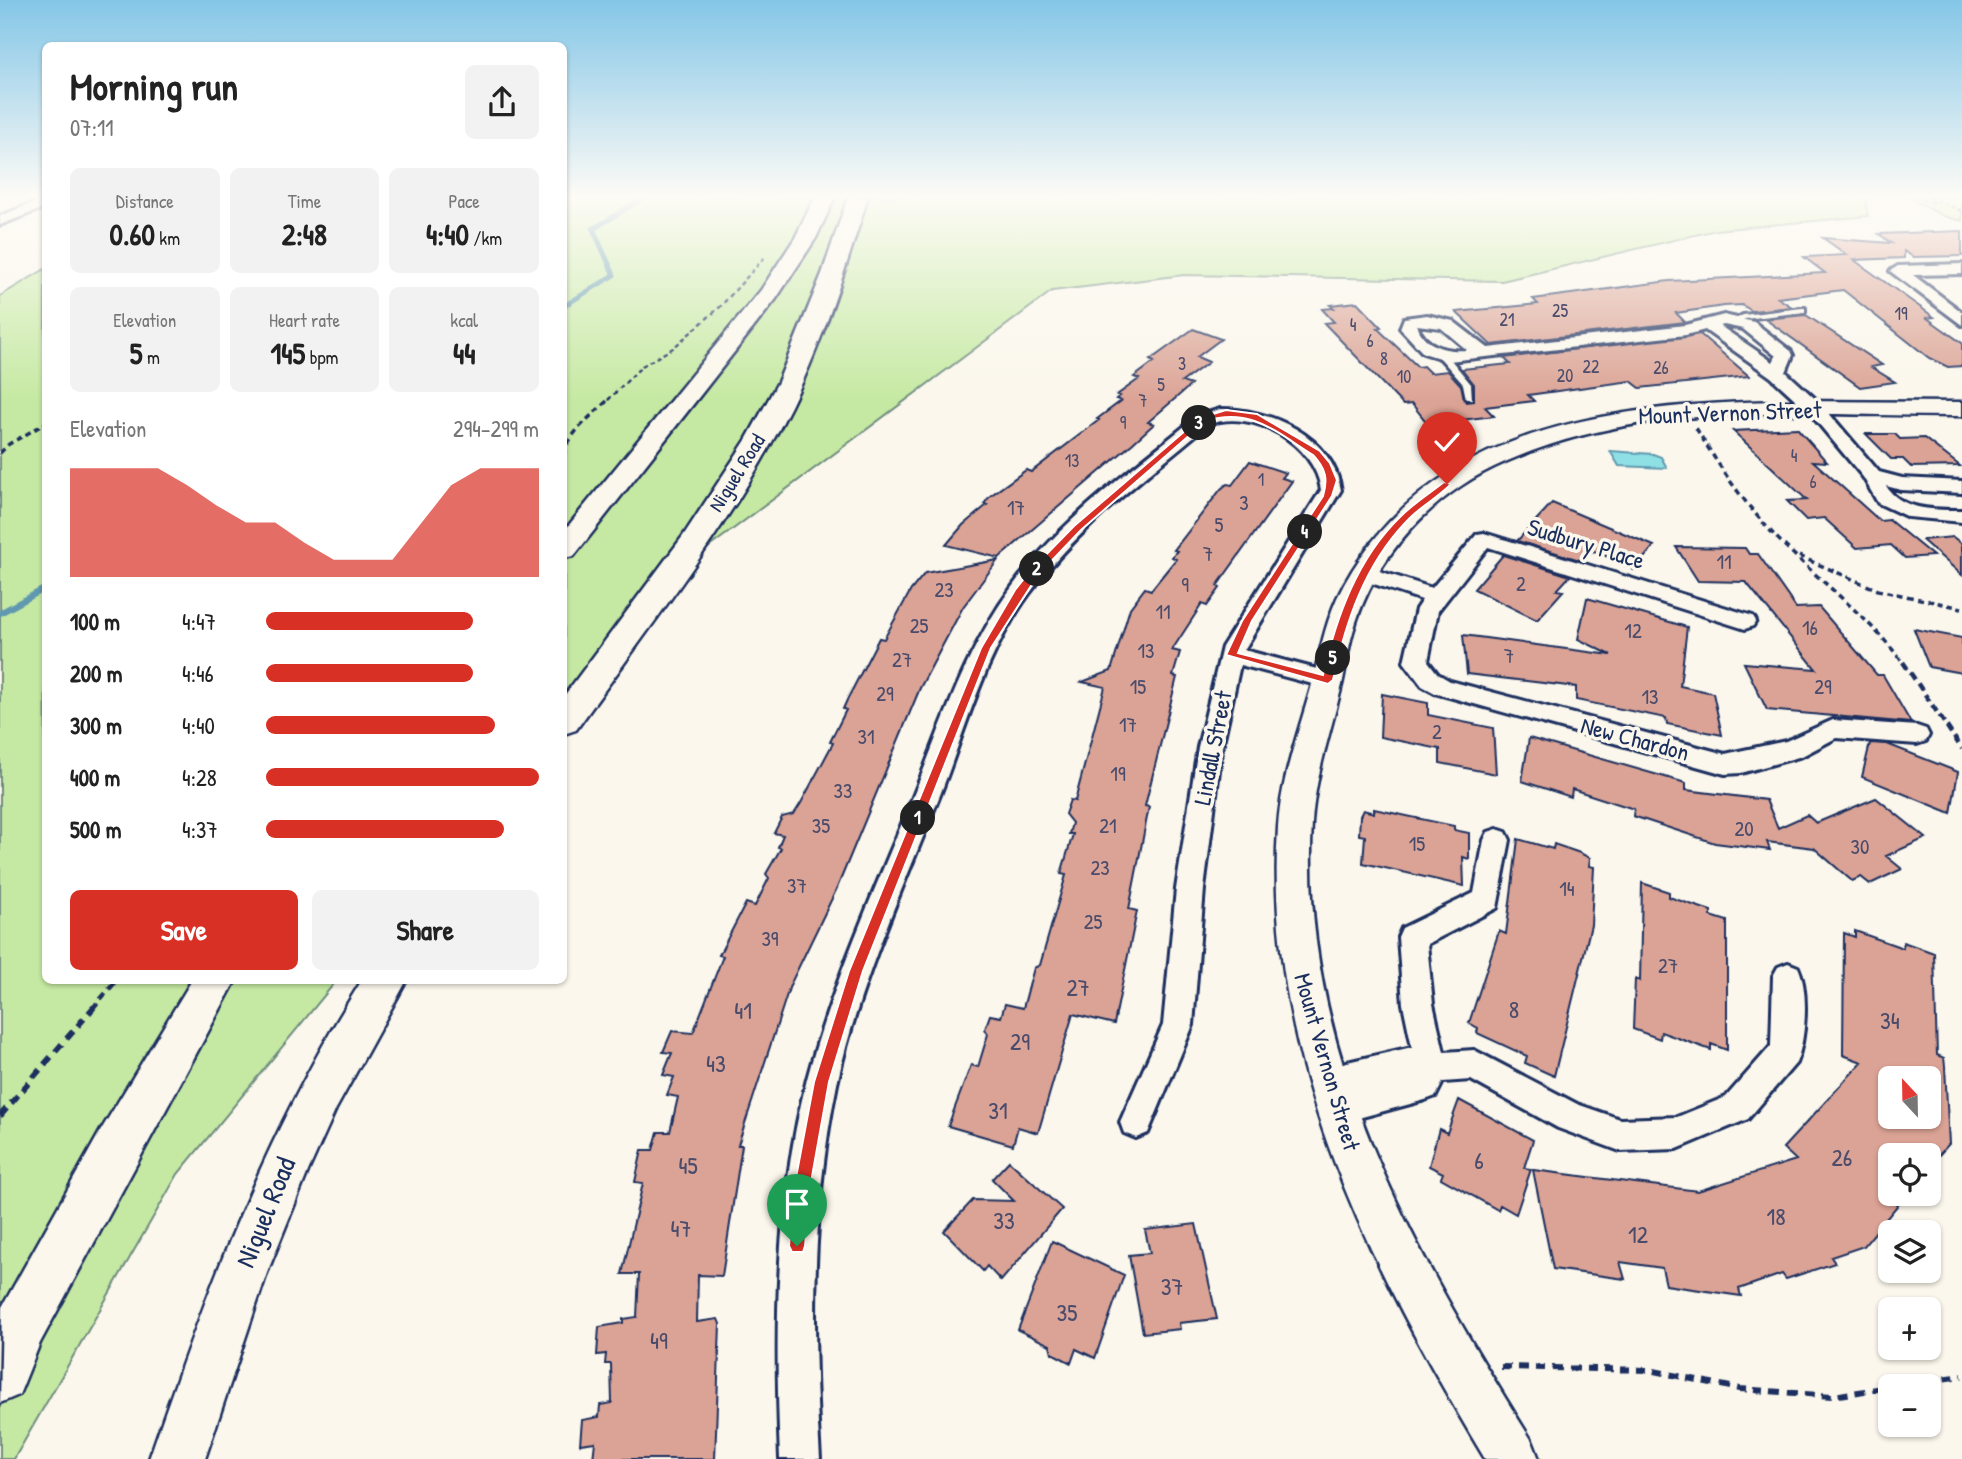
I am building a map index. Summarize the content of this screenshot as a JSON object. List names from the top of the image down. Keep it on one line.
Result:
{"streets":{"main road":["Niguel Road"],"street":["Mount Vernon Street","Sudbury Place","New Chardon","Lindall Street"]},"crossings":[["Sudbury Place","New Chardon"]],"house_numbers":["25","19","21","4","6","8","3","22","26","20","10","5","7","9","4","13","1","6","3","17","5","7","11","2","9","23","11","25","16","12","13","7","27","15","29","29","13","17","2","31","19","33","35","21","20","15","30","23","37","14","25","39","27","27","8","41","34","29","43","31","26","6","45","18","33","47","12","37","35","49"],"north":"top","page":{"heading":["Morning run","07:11"],"stats":[["Distance","0.60 km"],["Time","2:48"],["Pace","4:40 /km"],["Elevation","5 m"],["Heart rate","145 bpm"],["kcal","44"]],"chart":["Elevation","294–299 m"],"pins":["3","4","2","5","1"],"list":[{"name":"100 m","note":"4:47"},{"name":"200 m","note":"4:46"},{"name":"300 m","note":"4:40"},{"name":"400 m","note":"4:28"},{"name":"500 m","note":"4:37"}],"buttons":["Save","Share"],"map_buttons":["+","−"]}}
